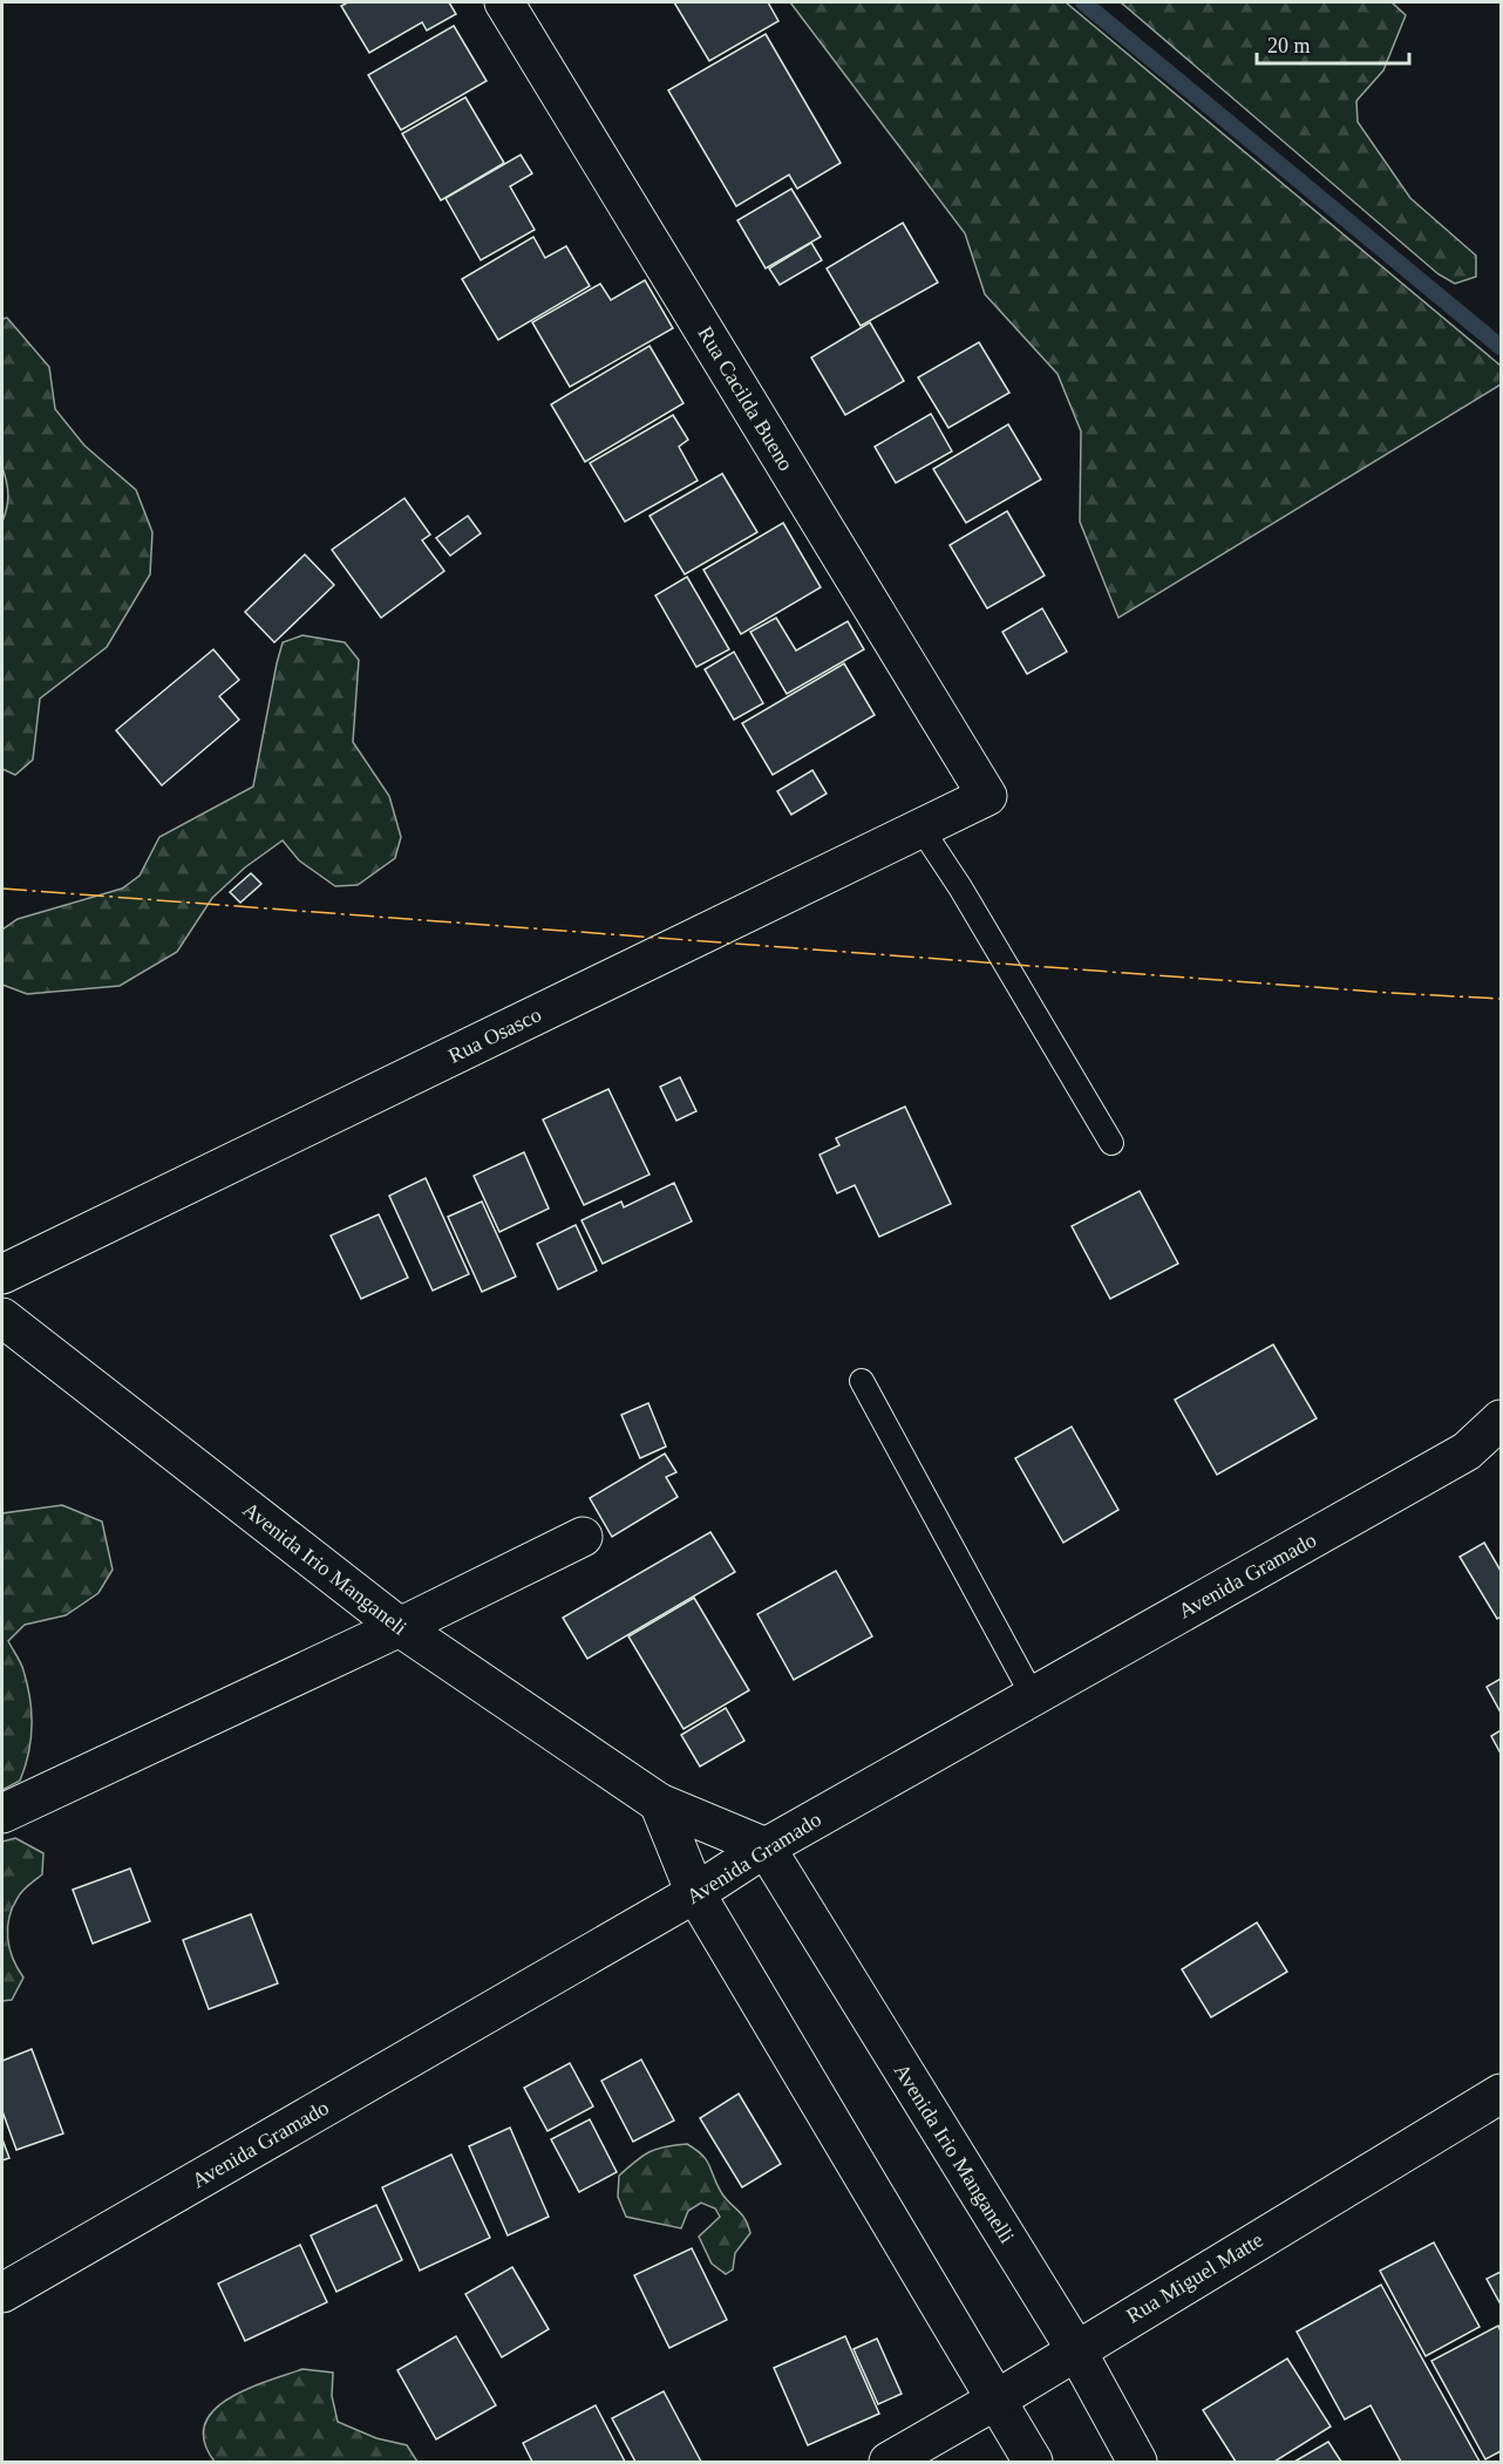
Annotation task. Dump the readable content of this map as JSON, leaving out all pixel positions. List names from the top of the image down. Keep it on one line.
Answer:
{"streets":{"street":["Rua Cacilda Bueno","Rua Osasco","Avenida Irio Manganeli","Avenida Gramado","Avenida Irio Manganelli","Rua Miguel Matte"]},"crossings":[["Rua Cacilda Bueno","Rua Osasco"],["Avenida Irio Manganeli","Avenida Gramado"],["Avenida Irio Manganeli","Avenida Irio Manganelli"],["Avenida Gramado","Avenida Irio Manganelli"],["Avenida Irio Manganelli","Rua Miguel Matte"]],"scale_bar":"20 m"}
